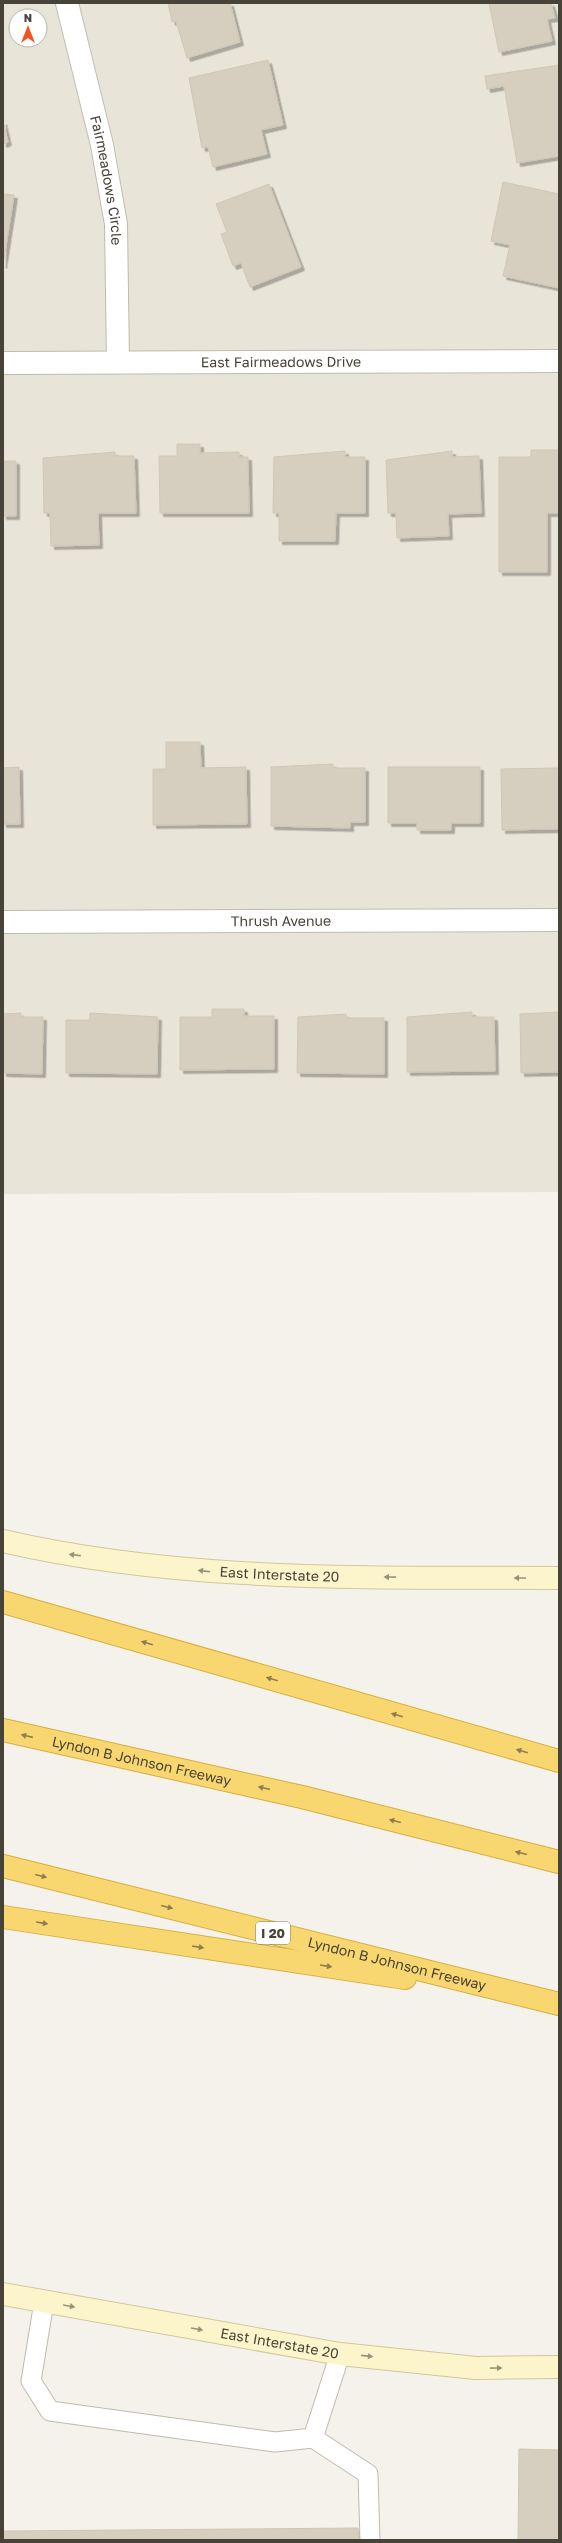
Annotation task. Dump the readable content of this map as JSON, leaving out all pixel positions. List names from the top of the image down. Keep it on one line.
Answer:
{"streets":{"highway":["Lyndon B Johnson Freeway","I 20"],"main road":["East Interstate 20"],"street":["Fairmeadows Circle","East Fairmeadows Drive","Thrush Avenue"]},"crossings":[["Fairmeadows Circle","East Fairmeadows Drive"]],"north":"top"}
